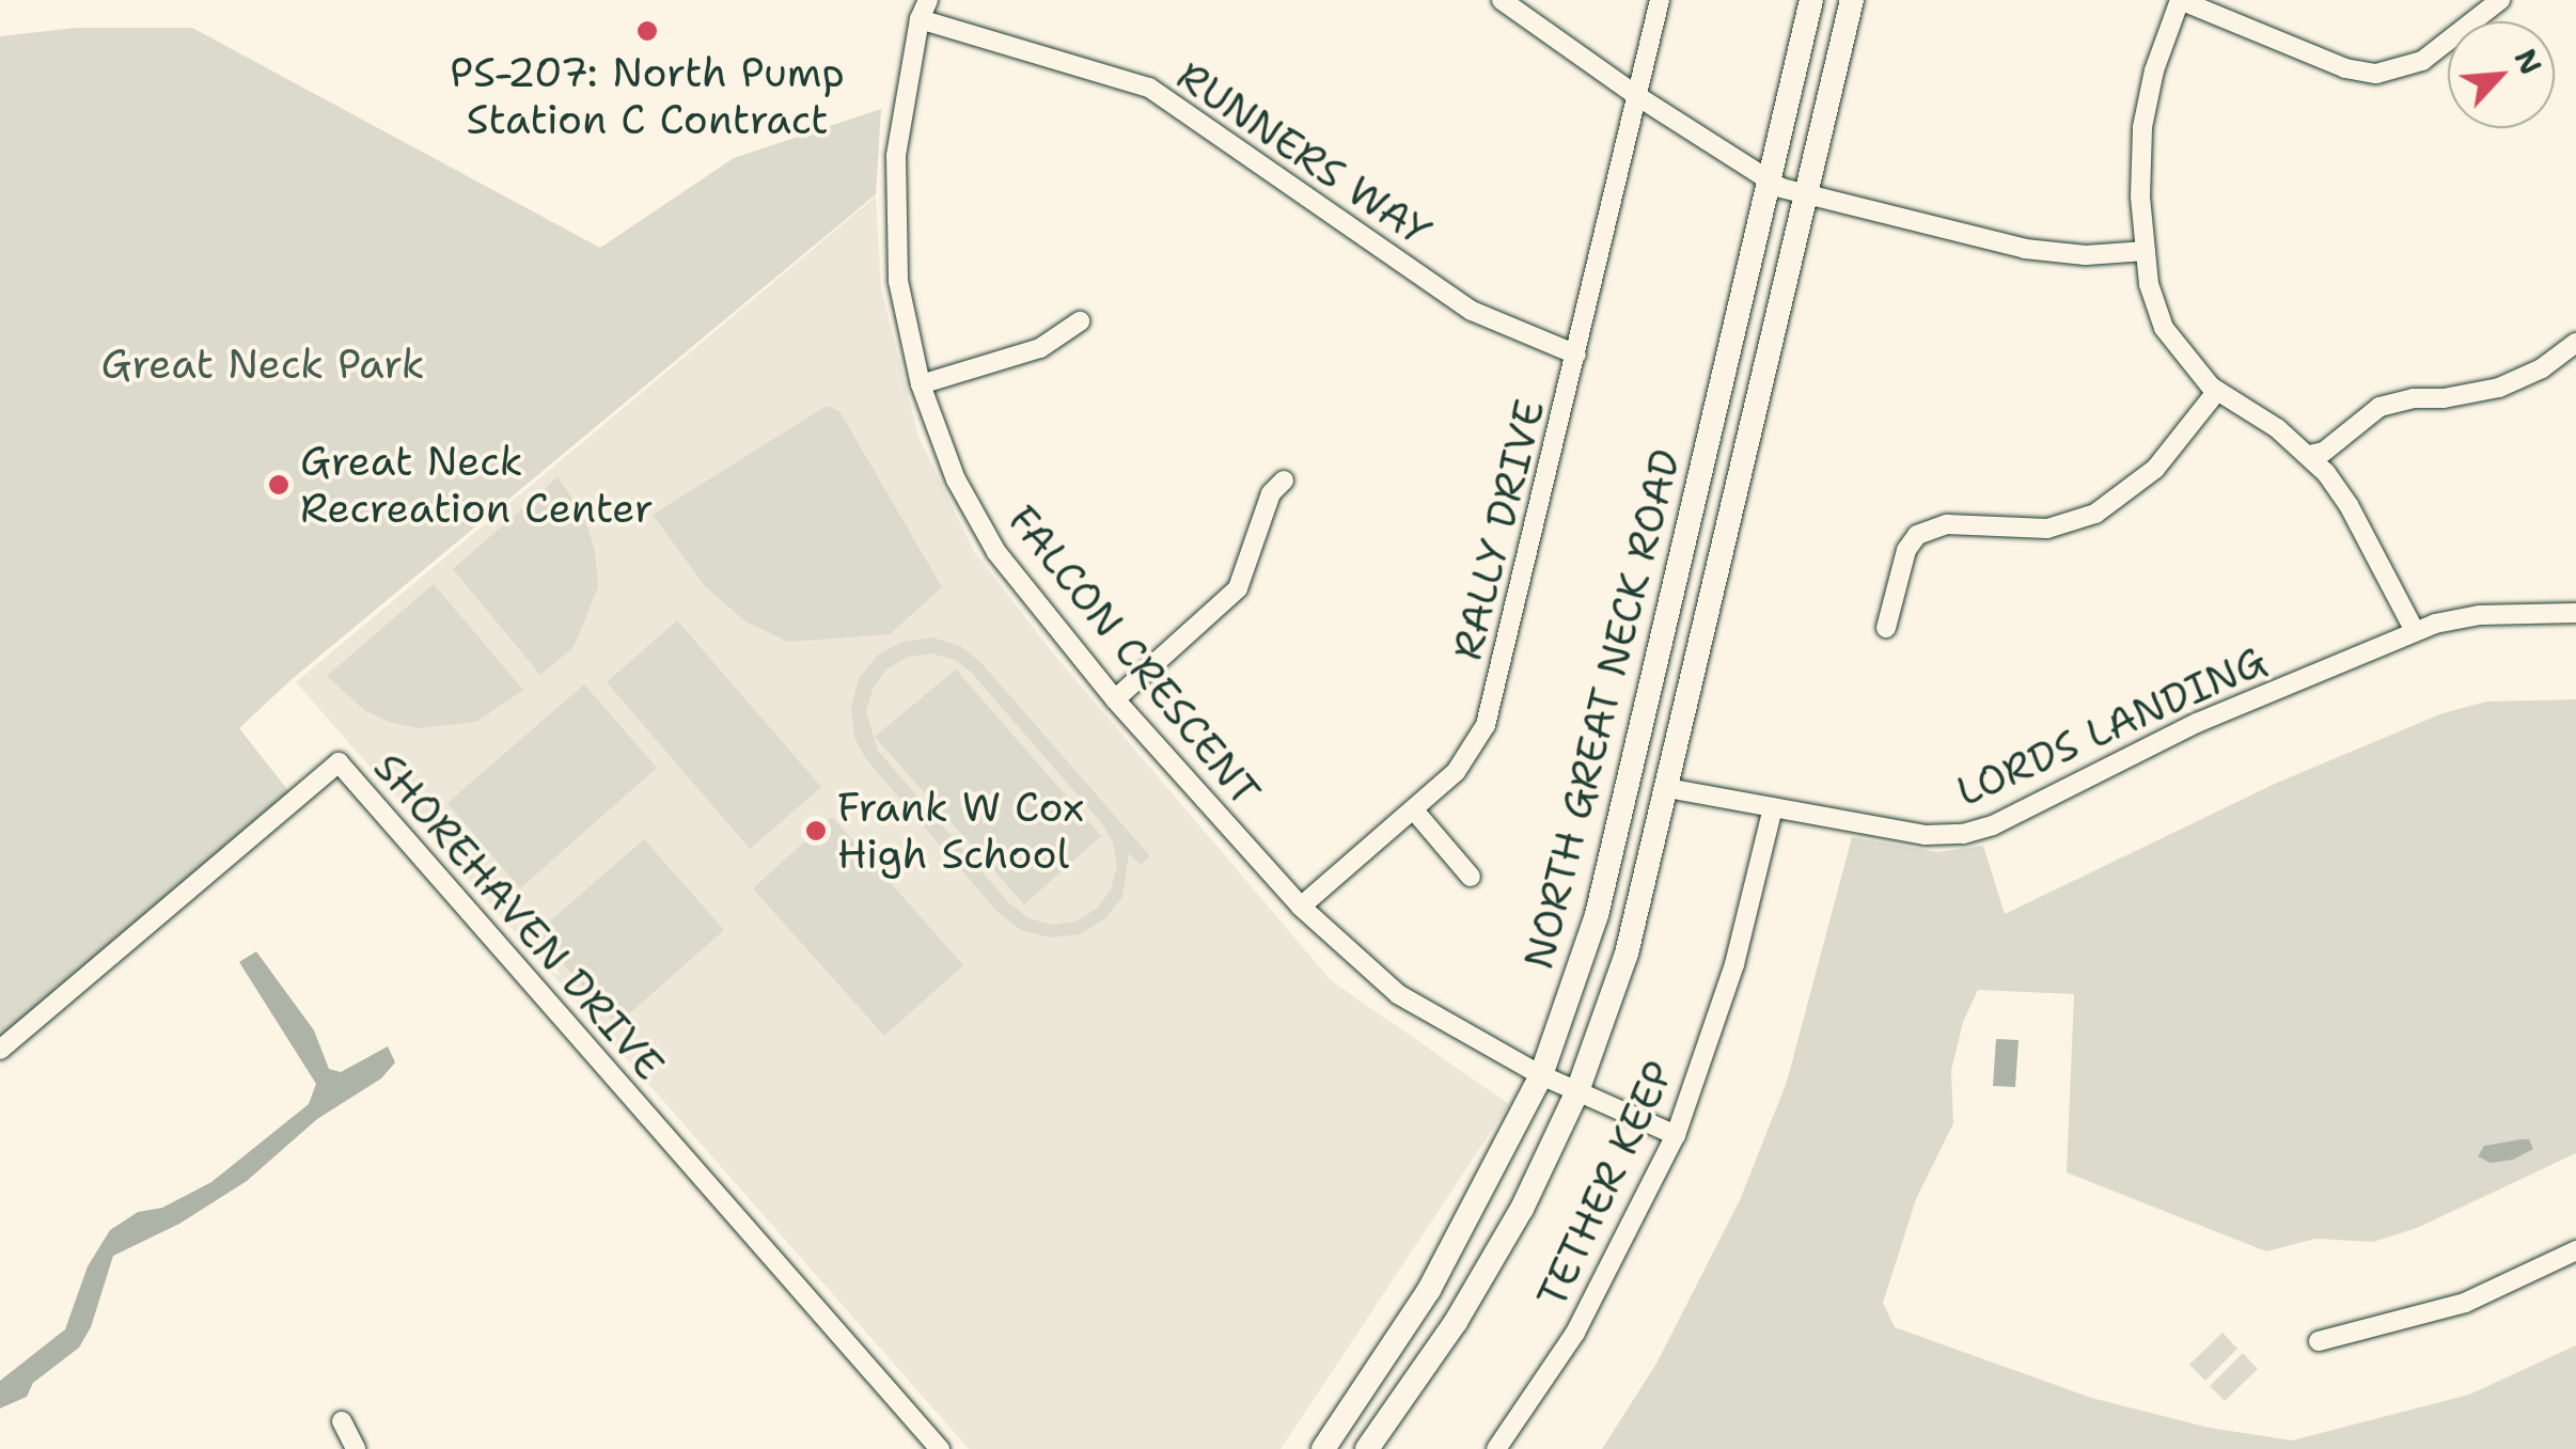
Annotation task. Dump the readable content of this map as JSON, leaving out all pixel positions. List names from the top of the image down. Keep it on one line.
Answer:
{"streets":{"main road":["NORTH GREAT NECK ROAD"],"street":["RUNNERS WAY","RALLY DRIVE","FALCON CRESCENT","LORDS LANDING","SHOREHAVEN DRIVE","TETHER KEEP"]},"crossings":[["RUNNERS WAY","RALLY DRIVE"],["RUNNERS WAY","FALCON CRESCENT"],["RALLY DRIVE","FALCON CRESCENT"],["FALCON CRESCENT","NORTH GREAT NECK ROAD"],["FALCON CRESCENT","TETHER KEEP"],["NORTH GREAT NECK ROAD","LORDS LANDING"],["LORDS LANDING","TETHER KEEP"]],"parks":["Great Neck Park"],"places":["PS-207: North Pump Station C Contract","Great Neck Recreation Center","Frank W Cox High School"],"north":"top right"}
